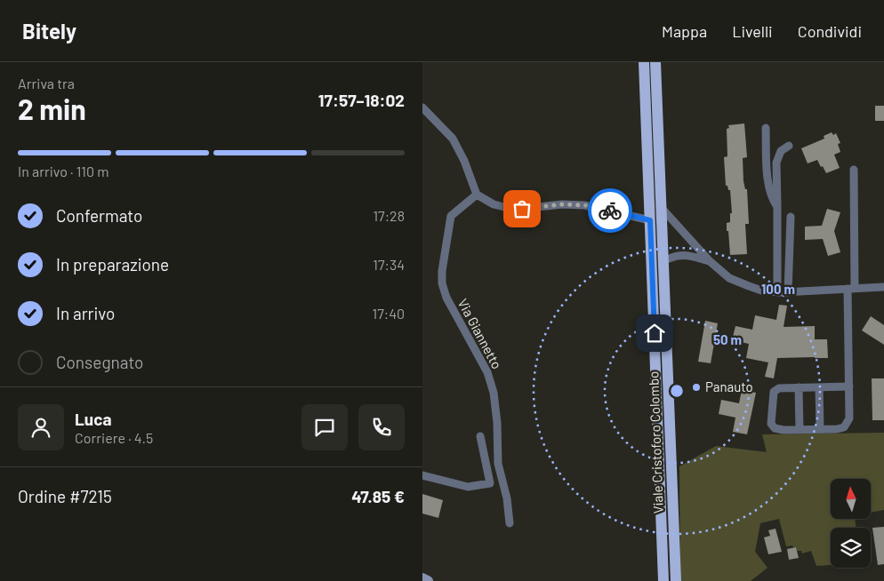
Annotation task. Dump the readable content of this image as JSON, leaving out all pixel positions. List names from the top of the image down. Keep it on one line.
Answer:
{"streets":{"main road":["Viale Cristoforo Colombo"],"street":["Via Giannetto"]},"places":["Panauto"],"north":"top","page":{"header":"Bitely","nav":["Mappa","Livelli","Condividi"],"heading":["2 min","Arriva tra","17:57–18:02"],"panel":["Luca","Corriere · 4.5","Ordine #7215","47.85 €"],"bar":"In arrivo · 110 m","list":[["Confermato","17:28"],["In preparazione","17:34"],["In arrivo","17:40"],"Consegnato"]},"rings":["100 m","50 m"]}
